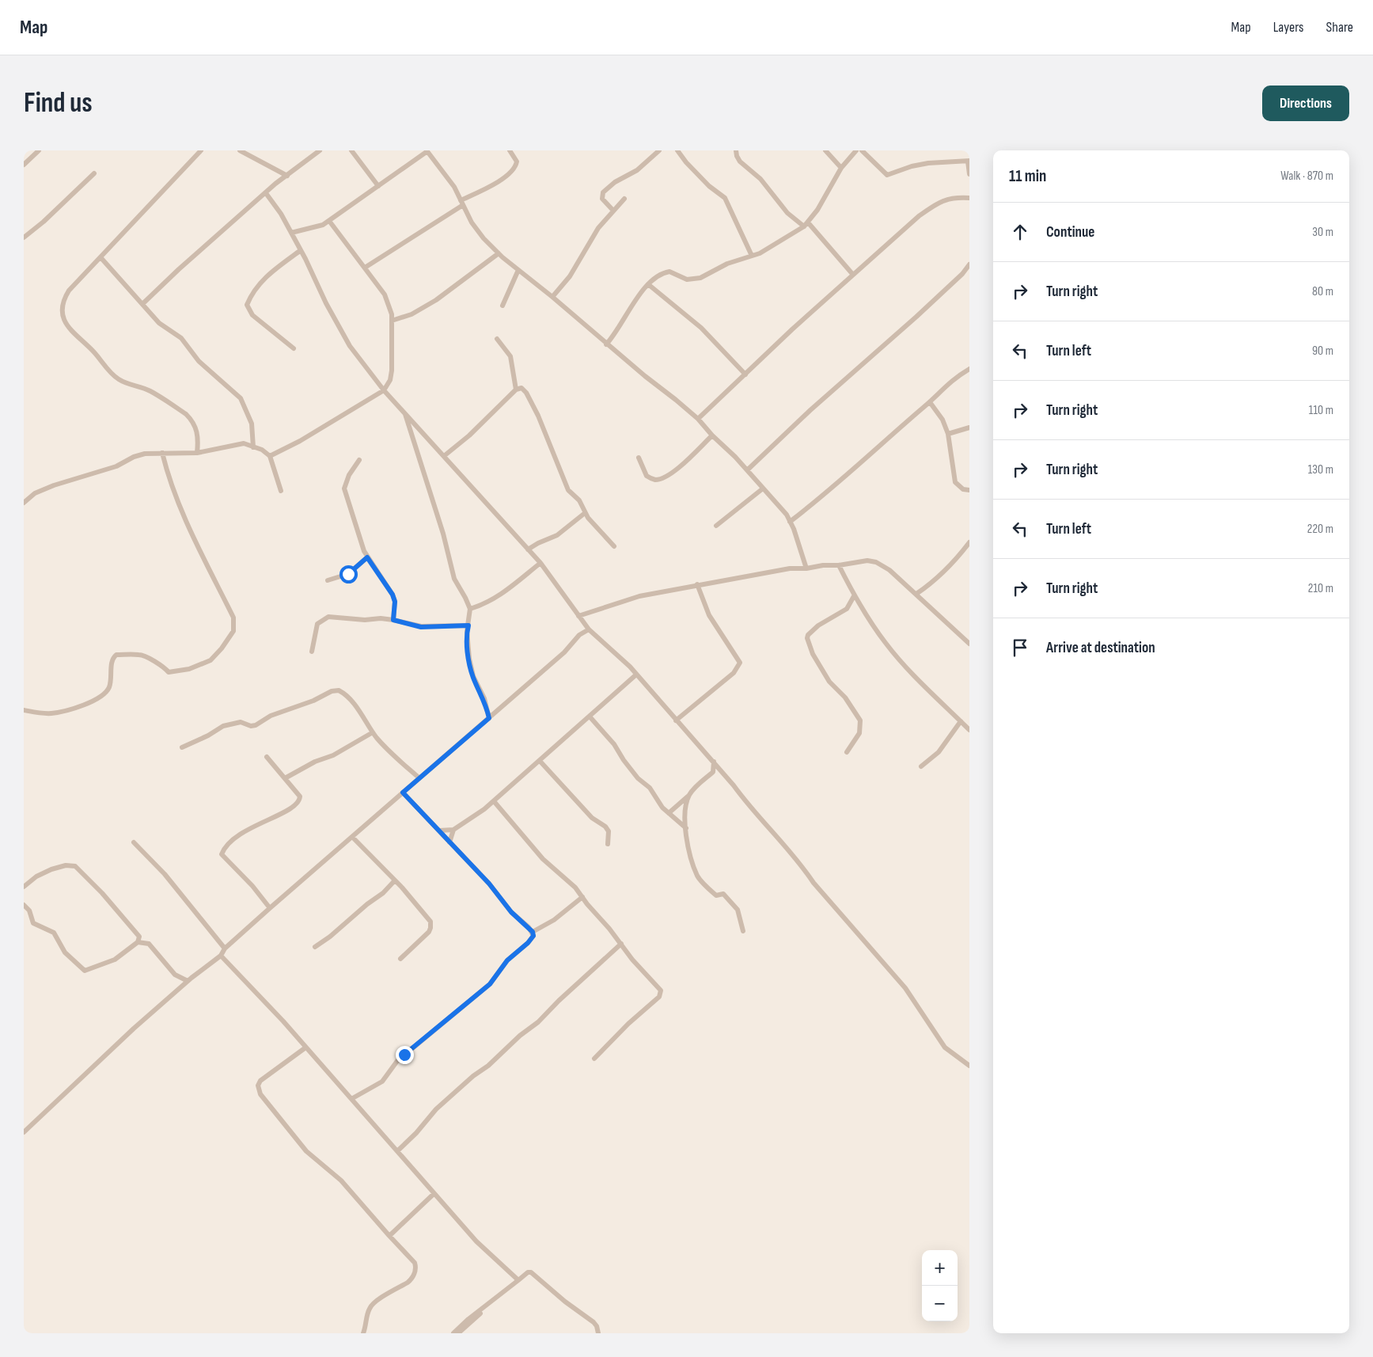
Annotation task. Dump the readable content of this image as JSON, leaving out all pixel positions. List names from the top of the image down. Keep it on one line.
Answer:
{"page":{"header":"Map","nav":["Map","Layers","Share"],"buttons":"Directions","title":"Find us","heading":["11 min","Walk · 870 m"],"list":[["Continue","30 m"],["Turn right","80 m"],["Turn left","90 m"],["Turn right","110 m"],["Turn right","130 m"],["Turn left","220 m"],["Turn right","210 m"],"Arrive at destination"],"map_buttons":["+","−"]}}
